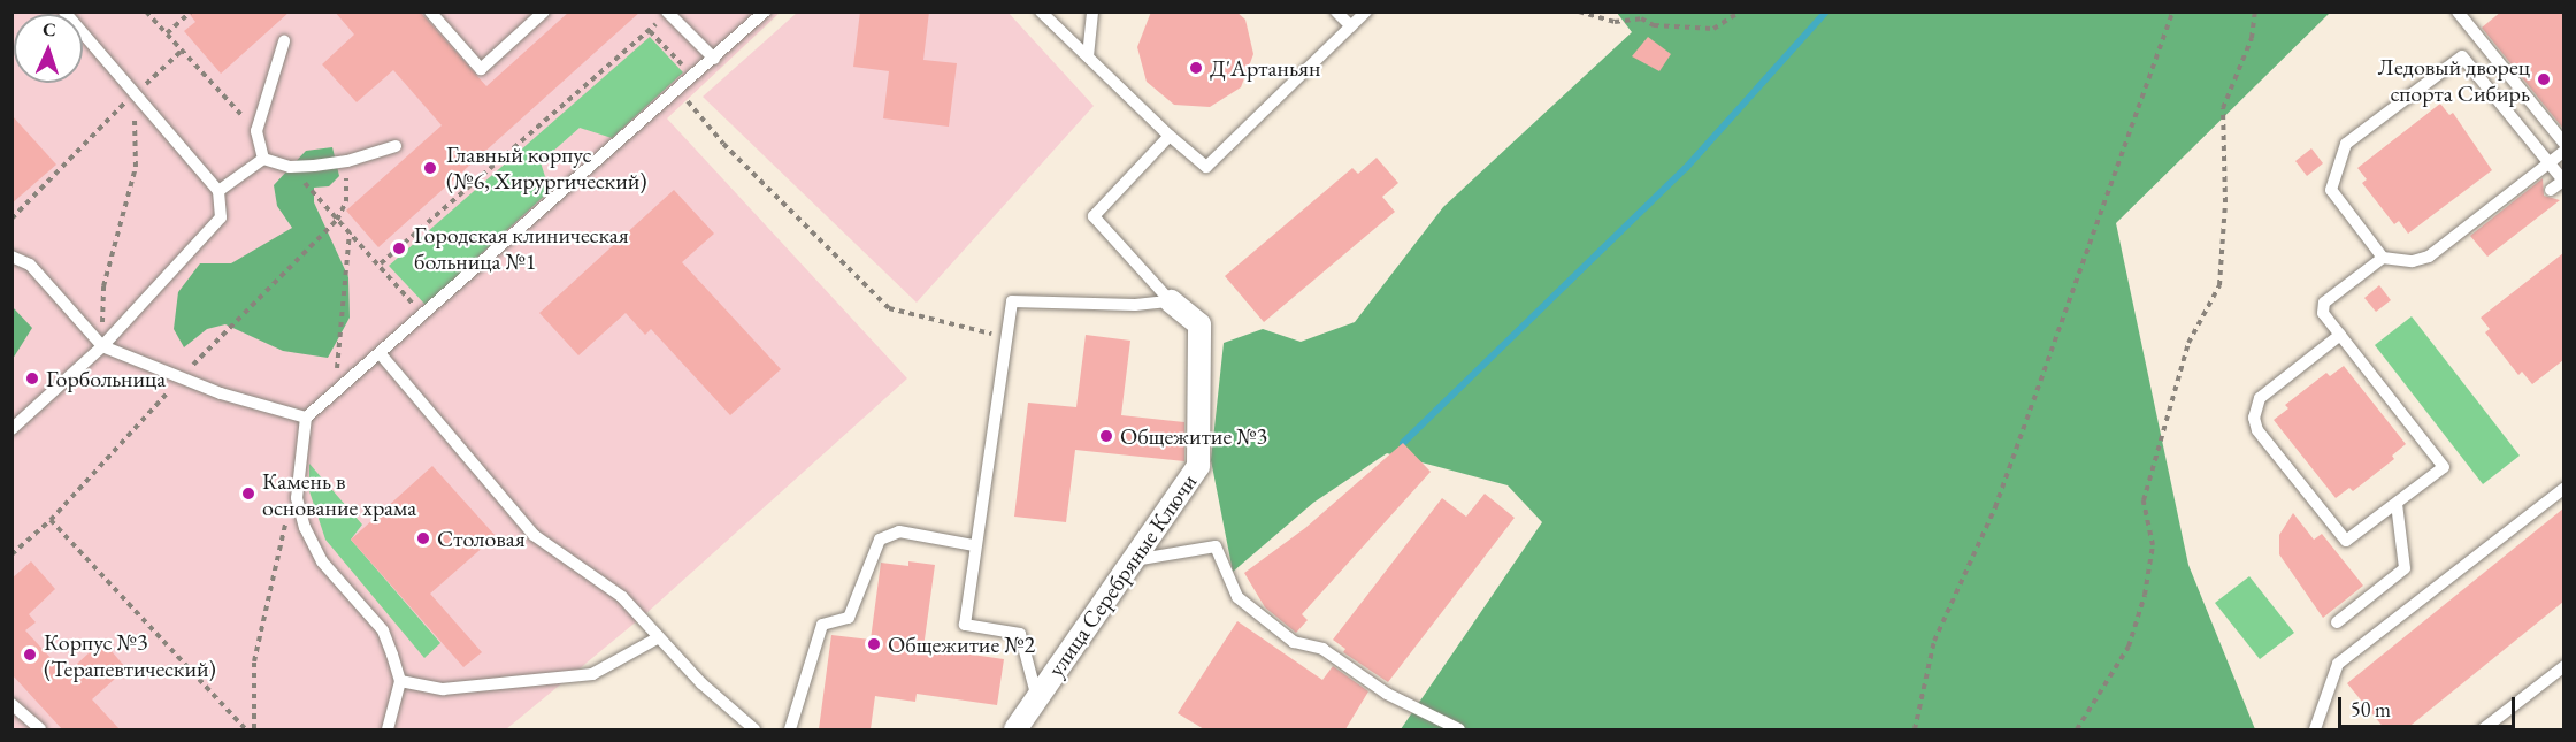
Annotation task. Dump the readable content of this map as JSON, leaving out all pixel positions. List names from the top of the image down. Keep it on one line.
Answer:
{"streets":{"street":["улица Серебряные Ключи"]},"places":["Д'Артаньян","Ледовый дворец спорта Сибирь","Главный корпус (№6, Хирургический)","Городская клиническая больница №1","Горбольница","Общежитие №3","Камень в основание храма","Столовая","Общежитие №2","Корпус №3 (Терапевтический)"],"scale_bar":"50 m","north":"top"}
